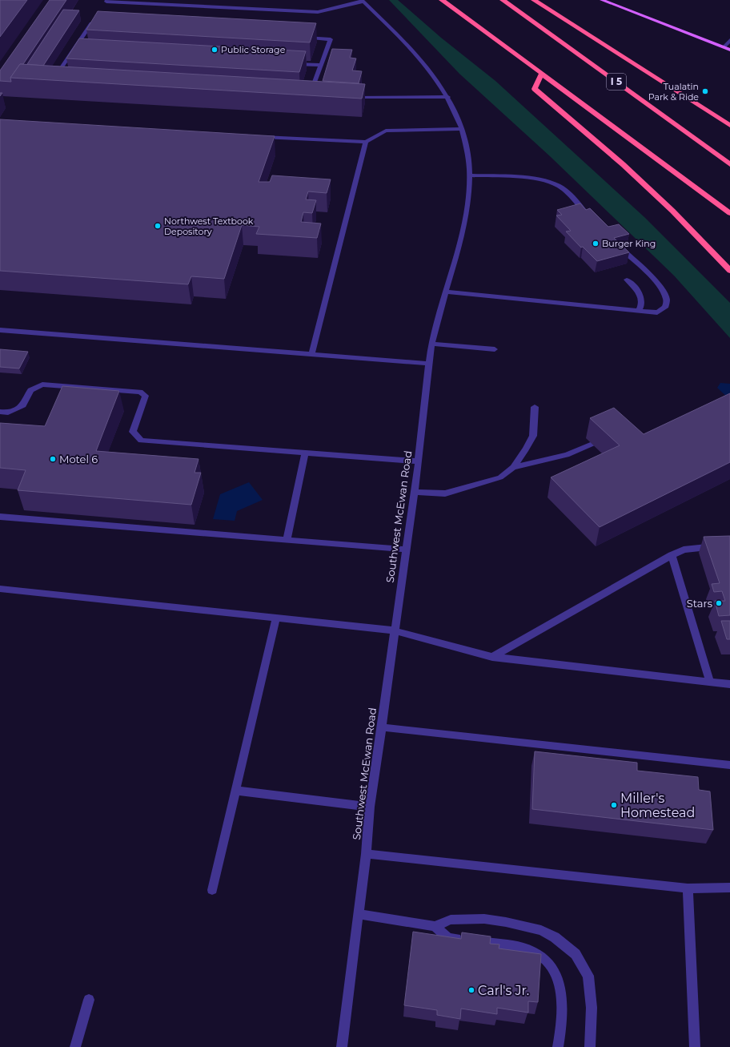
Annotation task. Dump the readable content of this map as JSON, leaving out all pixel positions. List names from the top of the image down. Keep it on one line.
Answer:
{"streets":{"highway":["I 5"],"street":["Southwest McEwan Road"]},"places":["Public Storage","Tualatin Park & Ride","Northwest Textbook Depository","Burger King","Motel 6","Stars","Miller's Homestead","Carl's Jr."]}
